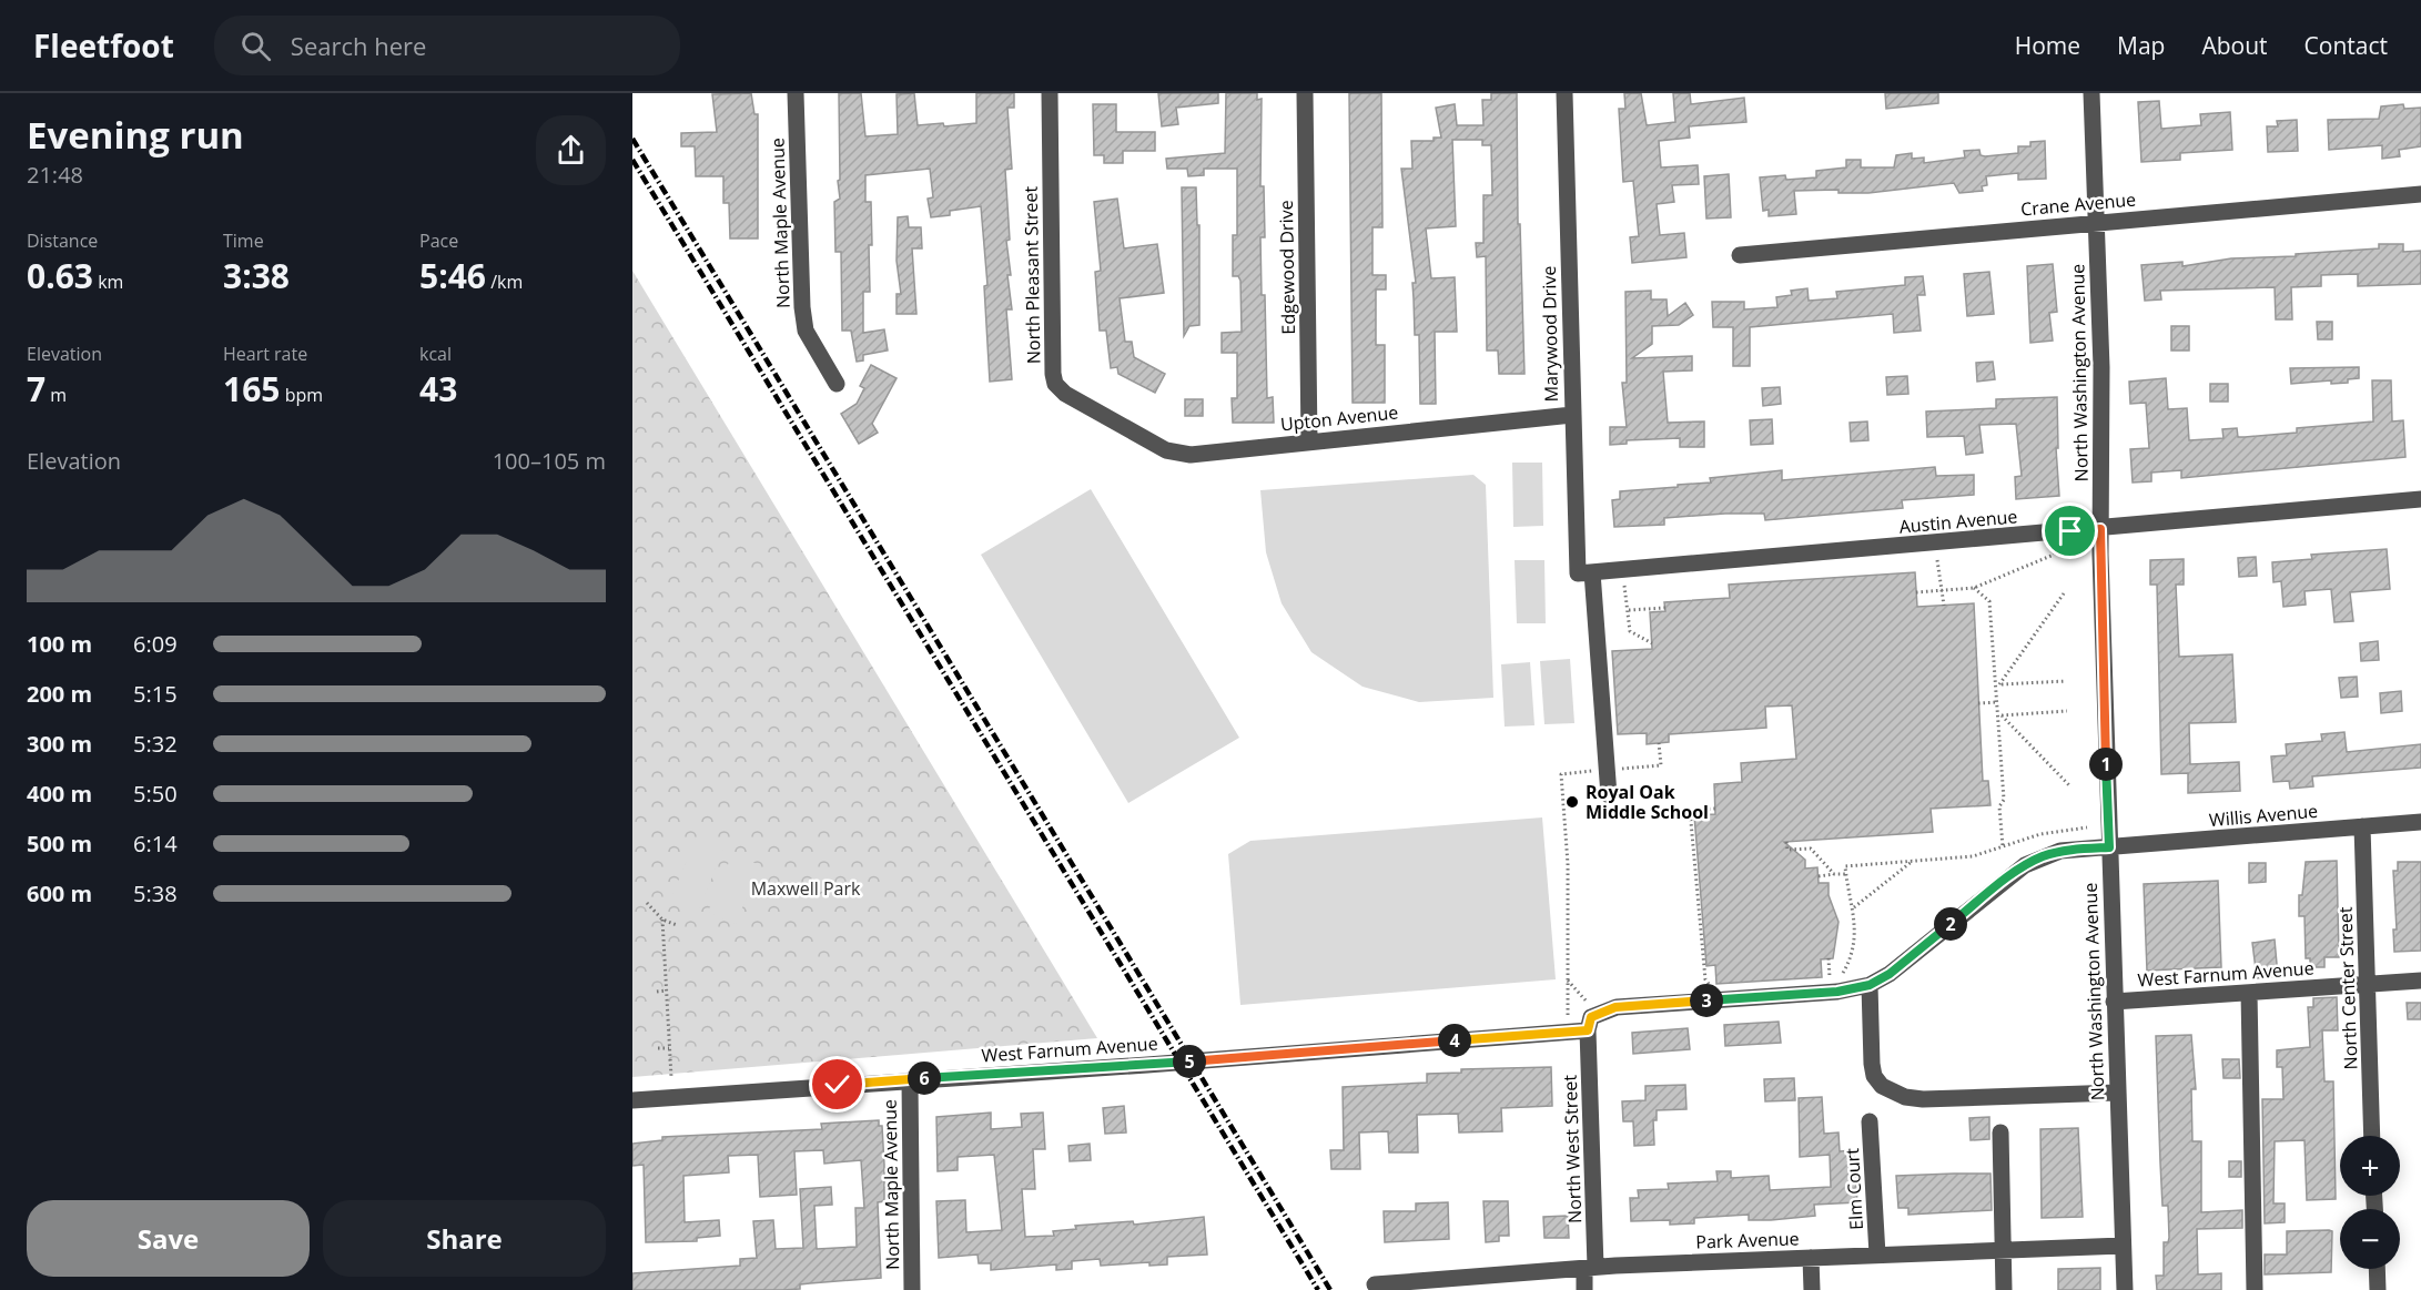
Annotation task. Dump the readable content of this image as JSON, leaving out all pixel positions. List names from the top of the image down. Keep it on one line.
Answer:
{"streets":{"street":["Crane Avenue","North Maple Avenue","Edgewood Drive","North Pleasant Street","Marywood Drive","North Washington Avenue","Upton Avenue","Austin Avenue","Willis Avenue","West Farnum Avenue","North Center Street","North West Street","Elm Court","Park Avenue"]},"crossings":[["Crane Avenue","North Washington Avenue"],["North Maple Avenue","West Farnum Avenue"],["Edgewood Drive","Upton Avenue"],["North Pleasant Street","Upton Avenue"],["Marywood Drive","Upton Avenue"],["Marywood Drive","Austin Avenue"],["North Washington Avenue","Austin Avenue"],["North Washington Avenue","Willis Avenue"],["North Washington Avenue","West Farnum Avenue"],["North Washington Avenue","Park Avenue"],["Willis Avenue","North Center Street"],["West Farnum Avenue","North Center Street"],["West Farnum Avenue","North West Street"],["North West Street","Park Avenue"],["Elm Court","Park Avenue"]],"parks":["Maxwell Park"],"places":["Royal Oak Middle School"],"page":{"header":"Fleetfoot","search":"Search here","nav":["Home","Map","About","Contact"],"heading":["Evening run","21:48"],"stats":[["Distance","0.63 km"],["Time","3:38"],["Pace","5:46 /km"],["Elevation","7 m"],["Heart rate","165 bpm"],["kcal","43"]],"chart":["Elevation","100–105 m"],"list":[{"name":"100 m","note":"6:09"},{"name":"200 m","note":"5:15"},{"name":"300 m","note":"5:32"},{"name":"400 m","note":"5:50"},{"name":"500 m","note":"6:14"},{"name":"600 m","note":"5:38"}],"pins":["1","2","3","4","5","6"],"map_buttons":["+","−"],"buttons":["Save","Share"]}}
